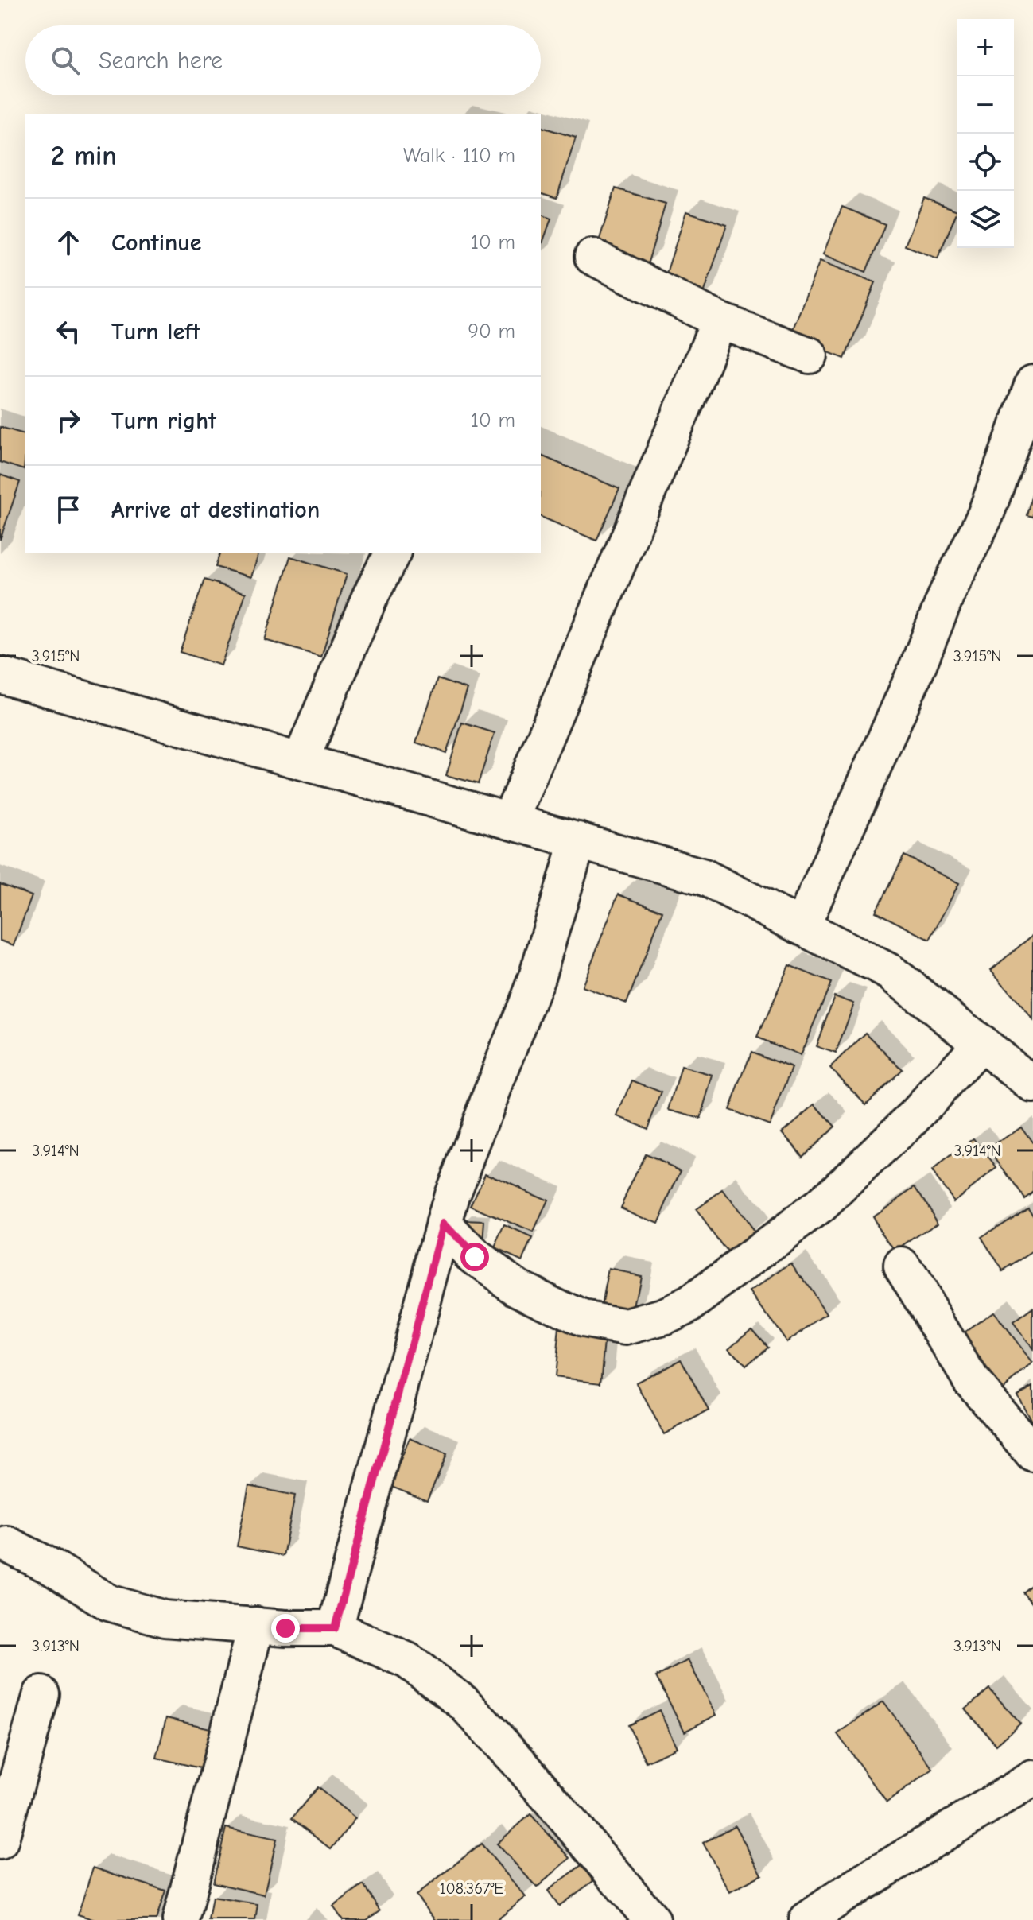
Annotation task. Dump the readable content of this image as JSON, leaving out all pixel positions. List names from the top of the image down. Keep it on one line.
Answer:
{"page":{"map_buttons":["+","−"],"search":"Search here","heading":["2 min","Walk · 110 m"],"list":[["Continue","10 m"],["Turn left","90 m"],["Turn right","10 m"],"Arrive at destination"]},"coordinates":["3.915°N","3.914°N","3.913°N","108.367°E"]}
